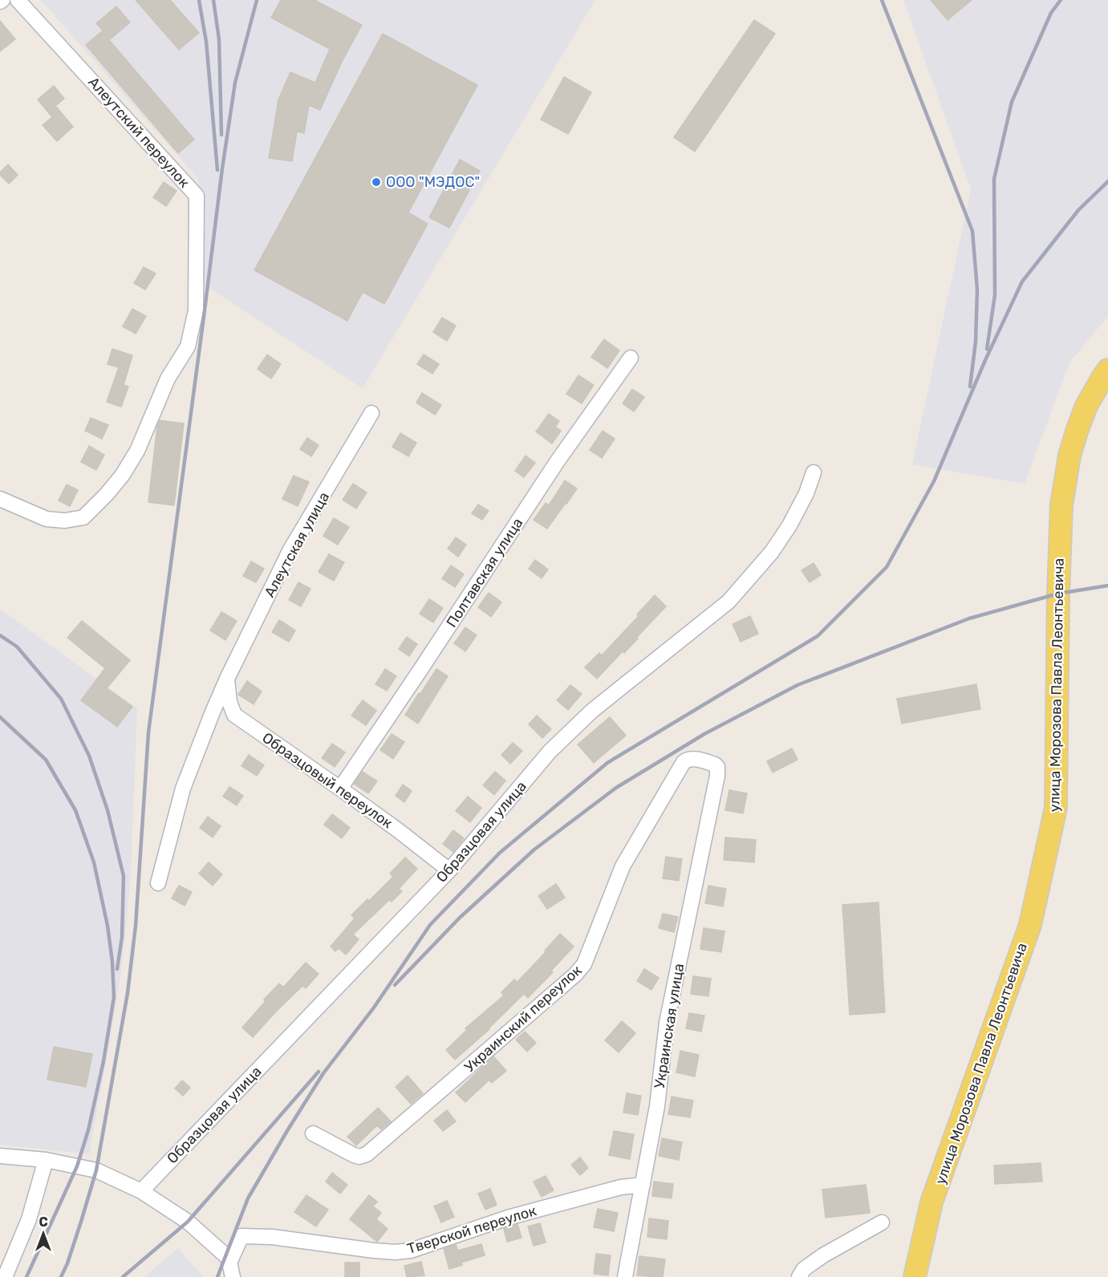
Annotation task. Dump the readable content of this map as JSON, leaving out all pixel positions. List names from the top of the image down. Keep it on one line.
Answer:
{"streets":{"main road":["улица Морозова Павла Леонтьевича"],"street":["Алеутский переулок","Алеутская улица","Полтавская улица","Образцовый переулок","Образцовая улица","Украинский переулок","Украинская улица","Тверской переулок"]},"crossings":[["Алеутская улица","Образцовый переулок"],["Полтавская улица","Образцовый переулок"],["Образцовый переулок","Образцовая улица"],["Украинский переулок","Украинская улица"],["Украинская улица","Тверской переулок"]],"places":["ООО \"МЭДОС\""],"north":"top"}
